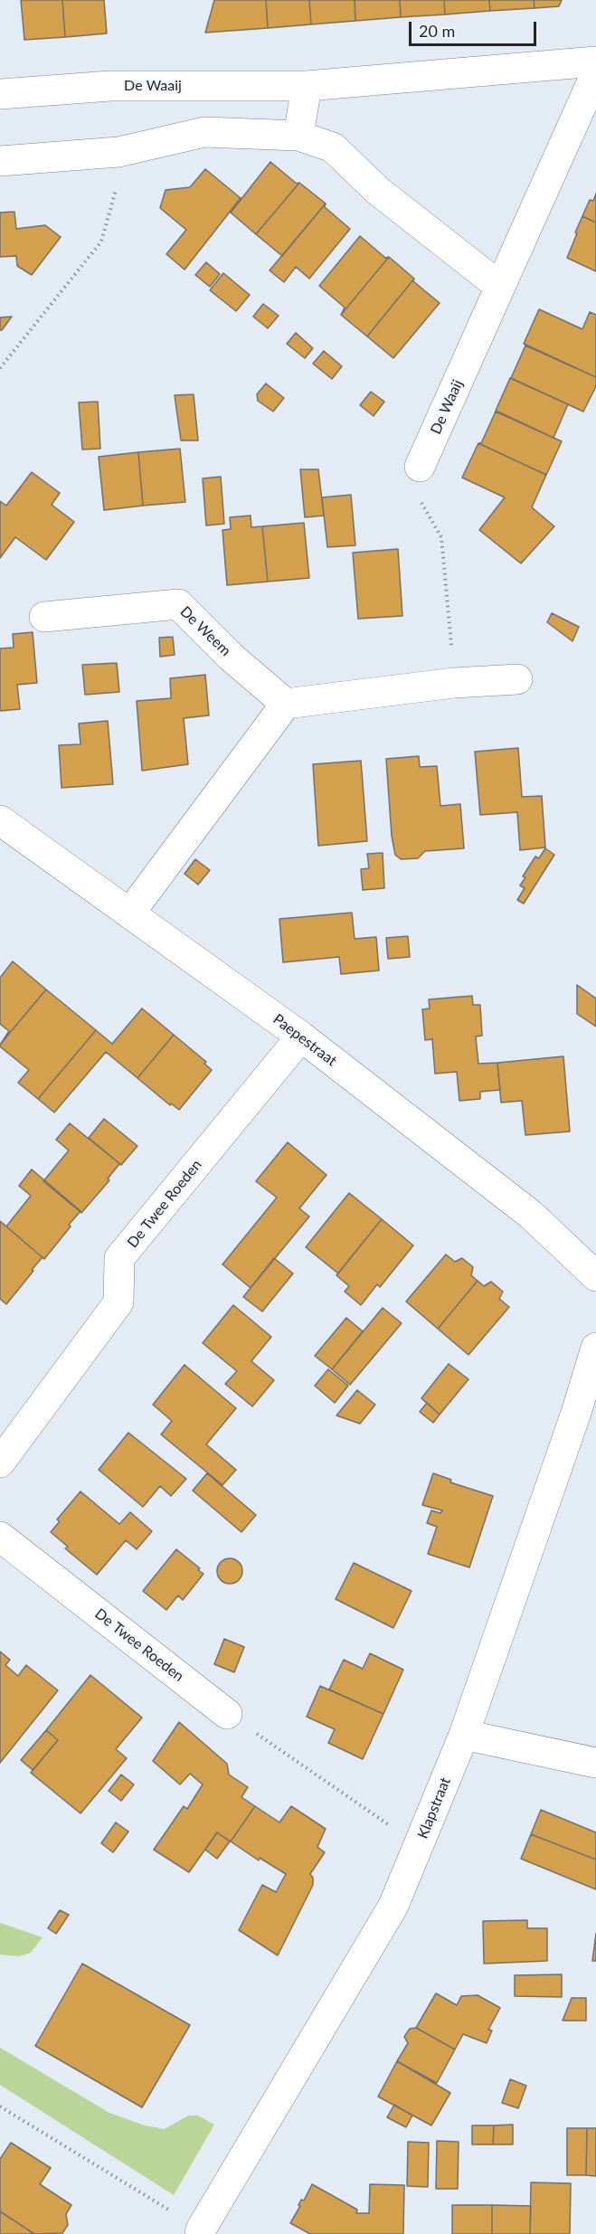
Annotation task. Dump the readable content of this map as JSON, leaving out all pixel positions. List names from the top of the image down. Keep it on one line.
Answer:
{"streets":{"street":["De Waaij","De Weem","Paepestraat","De Twee Roeden","Klapstraat"]},"crossings":[["Paepestraat","De Twee Roeden"]],"scale_bar":"20 m"}
